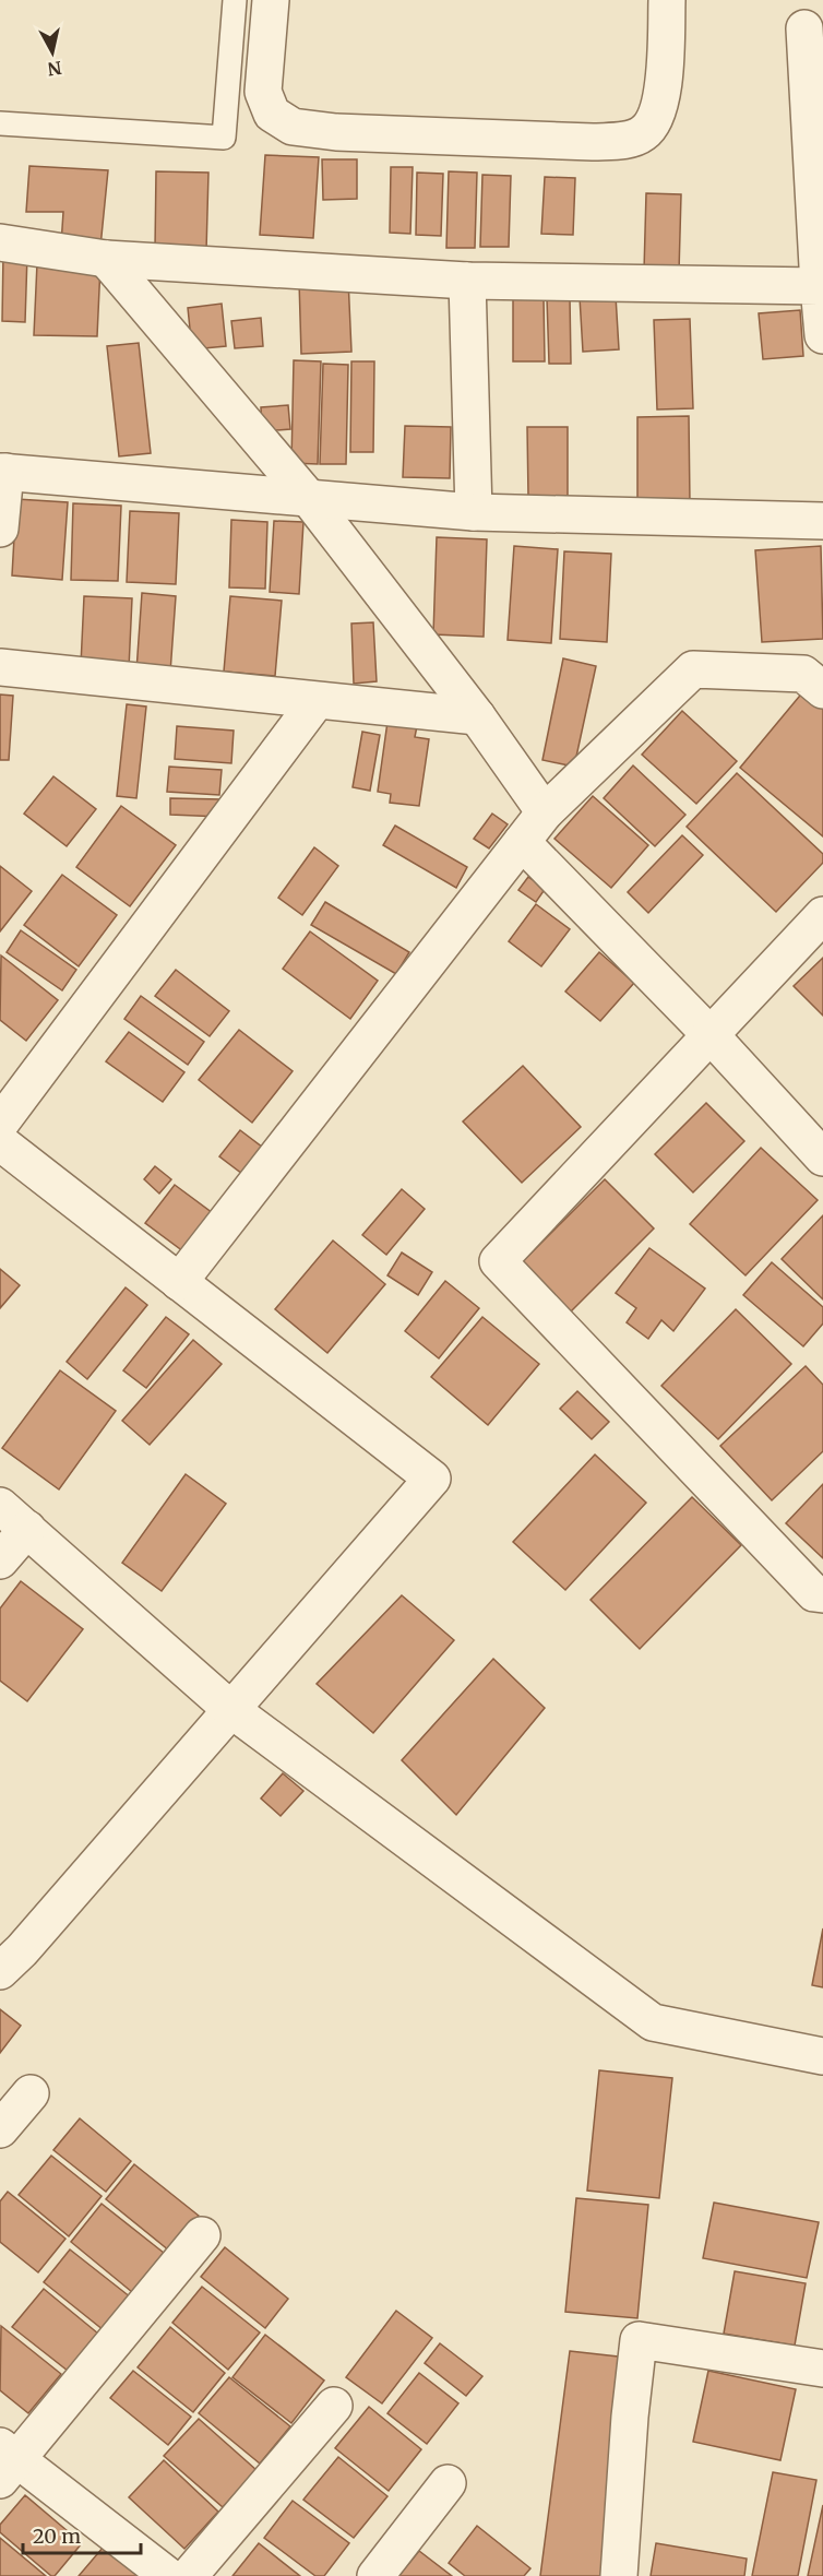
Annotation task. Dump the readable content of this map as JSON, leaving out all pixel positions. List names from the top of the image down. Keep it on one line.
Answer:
{"scale_bar":"20 m","north":"bottom"}
